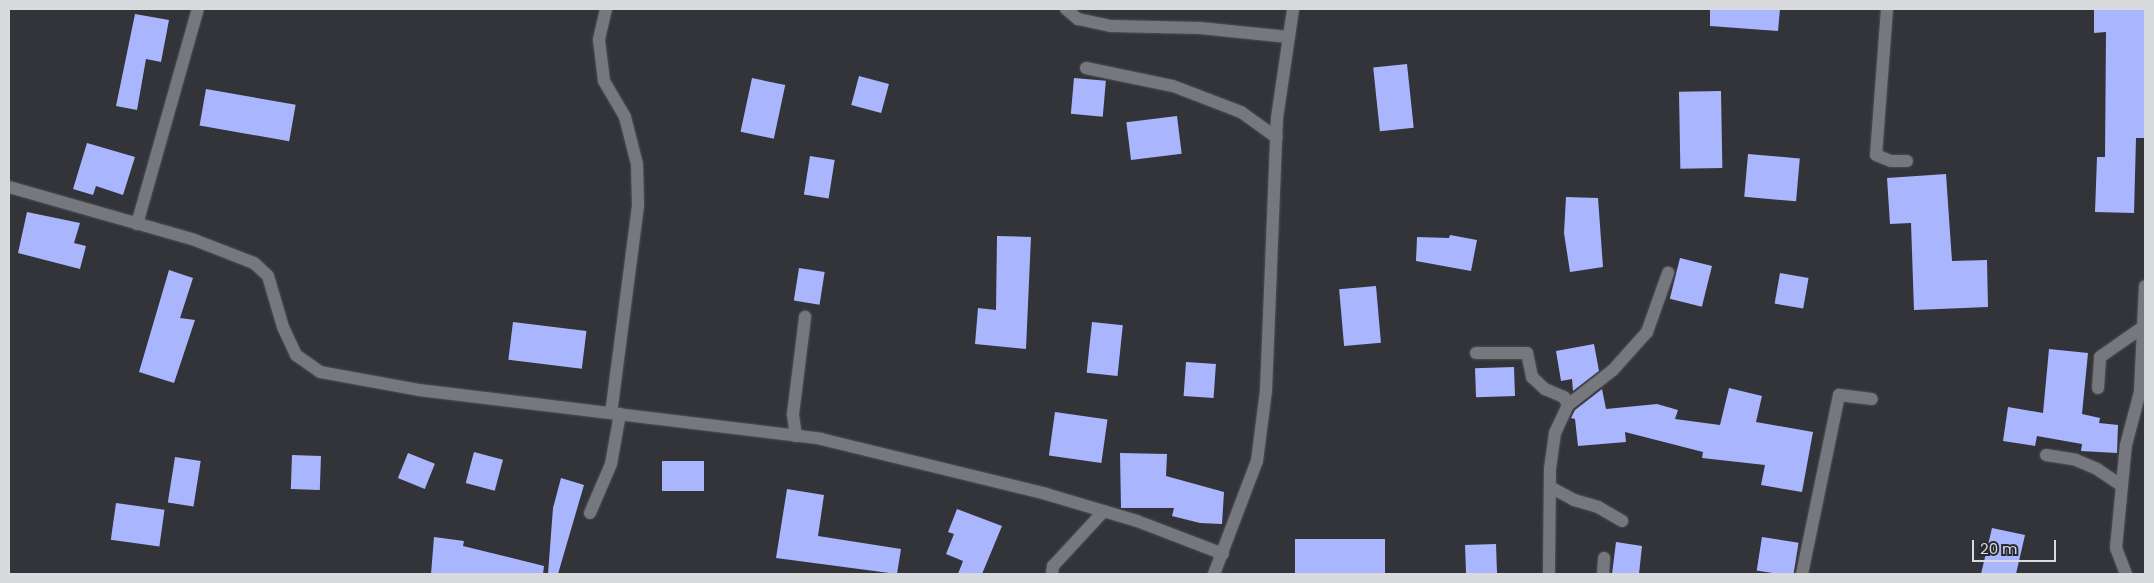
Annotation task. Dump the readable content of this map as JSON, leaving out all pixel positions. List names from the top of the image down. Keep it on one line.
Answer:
{"scale_bar":"20 m"}
